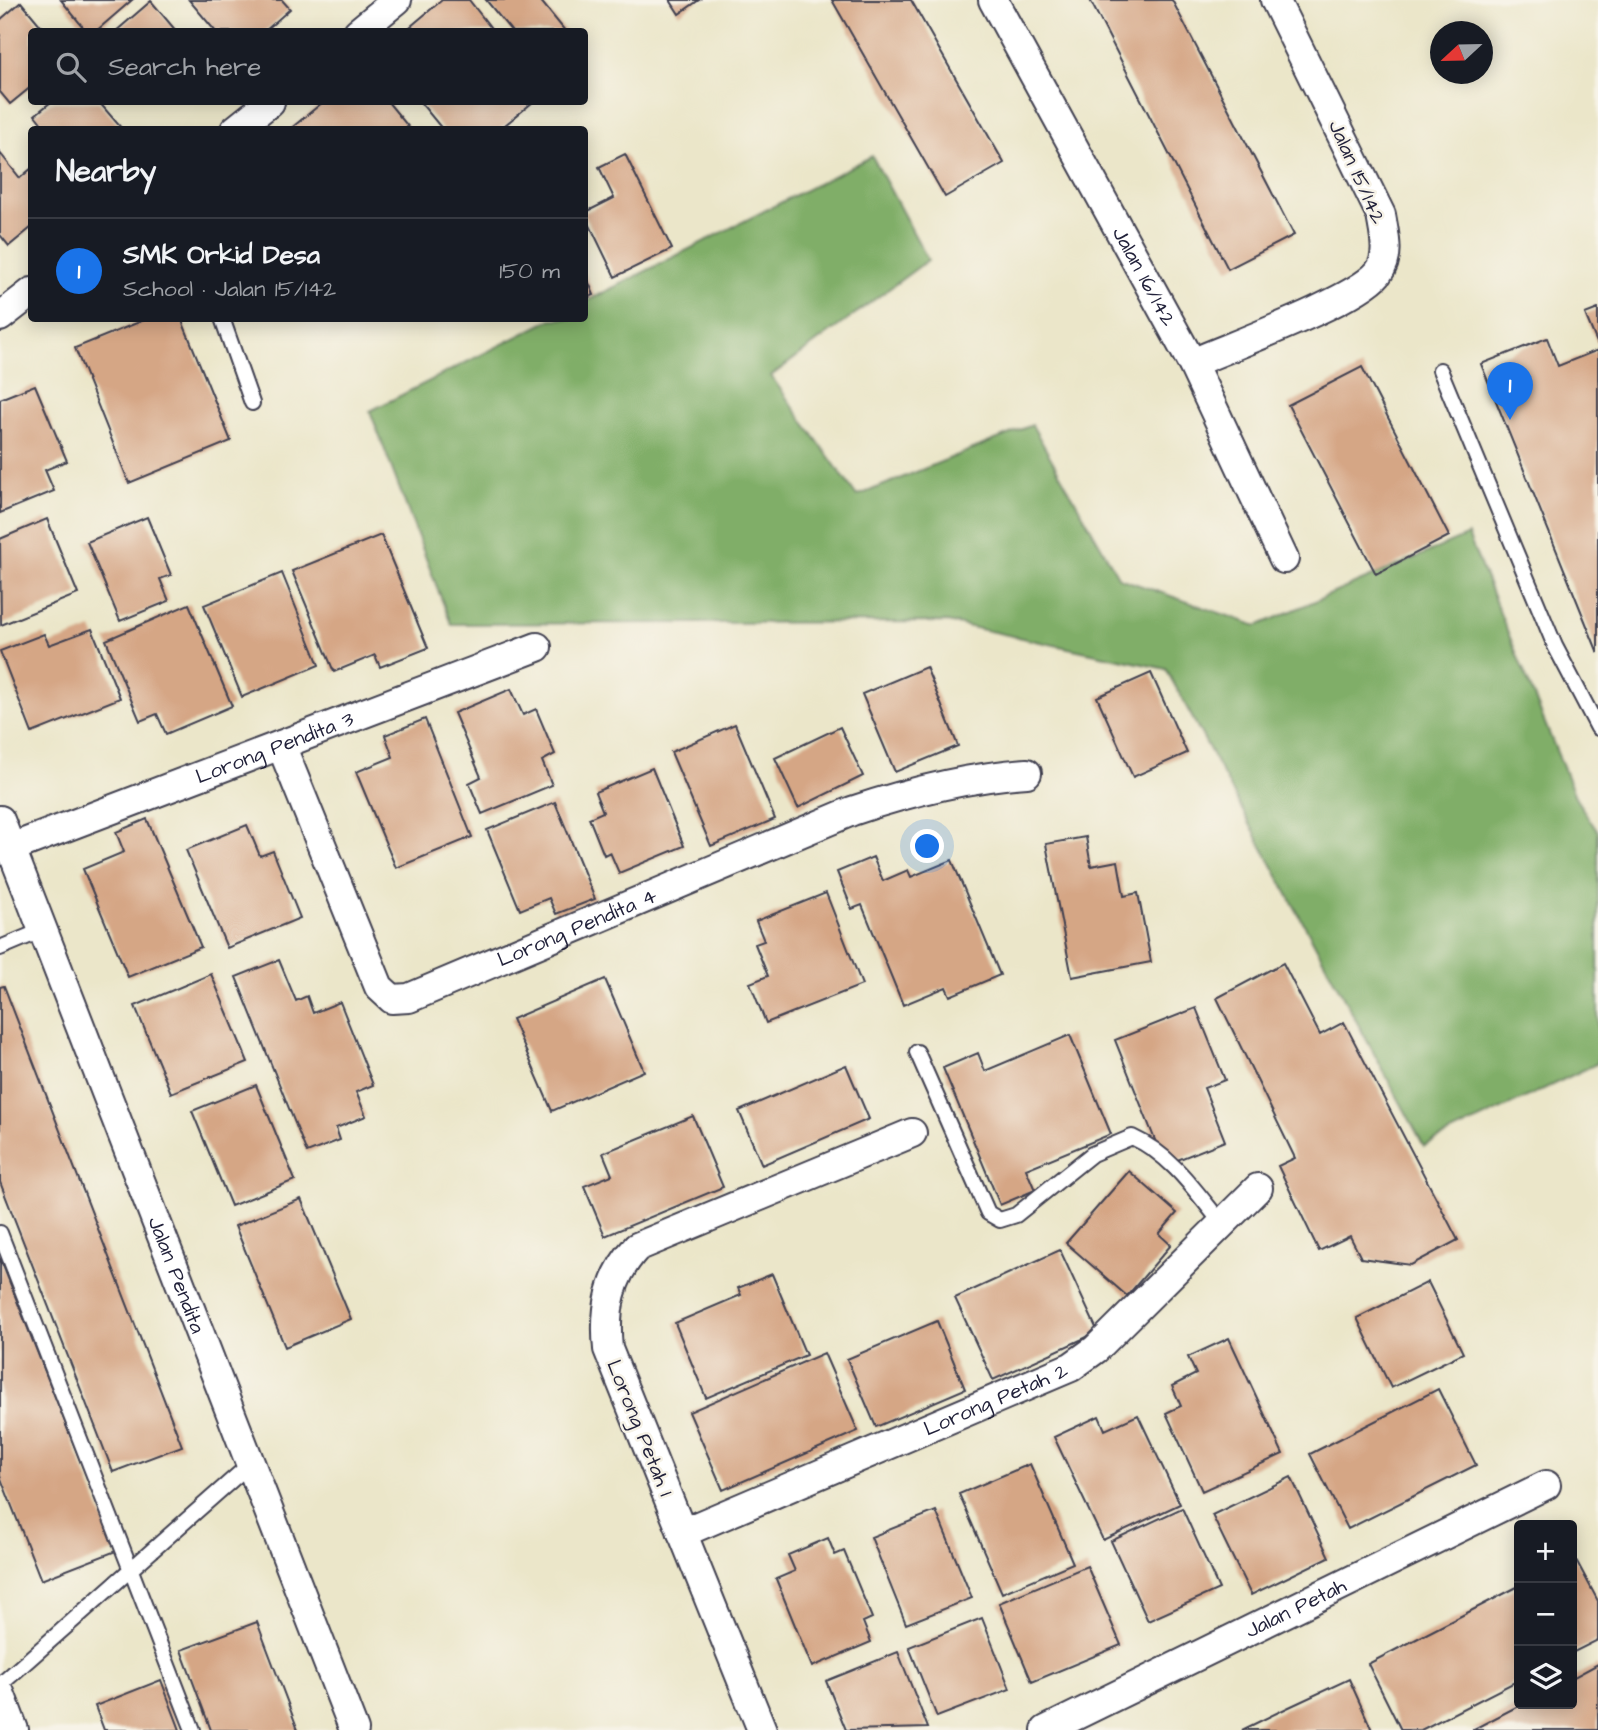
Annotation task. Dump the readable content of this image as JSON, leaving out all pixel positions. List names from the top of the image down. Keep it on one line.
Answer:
{"streets":{"street":["Jalan 15/142","Jalan 16/142","Lorong Pendita 3","Lorong Pendita 4","Jalan Pendita","Lorong Petah 2","Lorong Petah 1","Jalan Petah"]},"crossings":[["Jalan 15/142","Jalan 16/142"],["Lorong Pendita 3","Lorong Pendita 4"],["Lorong Pendita 3","Jalan Pendita"],["Lorong Petah 2","Lorong Petah 1"]],"north":"left","page":{"search":"Search here","heading":"Nearby","list":[{"mark":"1","name":"SMK Orkid Desa","note":"School · Jalan 15/142","value":"150 m"}],"pins":"1","map_buttons":["+","−"]}}
